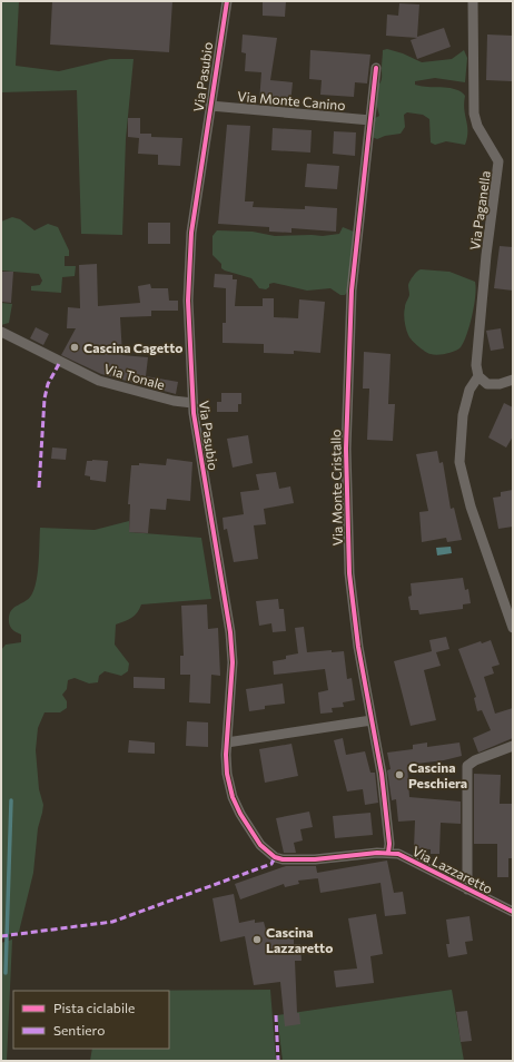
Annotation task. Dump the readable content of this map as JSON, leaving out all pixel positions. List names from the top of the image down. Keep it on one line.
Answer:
{"streets":{"street":["Via Pasubio","Via Monte Canino","Via Paganella","Via Tonale","Via Monte Cristallo","Via Lazzaretto"]},"crossings":[["Via Pasubio","Via Monte Canino"],["Via Pasubio","Via Tonale"],["Via Pasubio","Via Lazzaretto"],["Via Monte Canino","Via Monte Cristallo"],["Via Monte Cristallo","Via Lazzaretto"]],"places":["Cascina Cagetto","Cascina Peschiera","Cascina Lazzaretto"],"legend":["Pista ciclabile","Sentiero"]}
